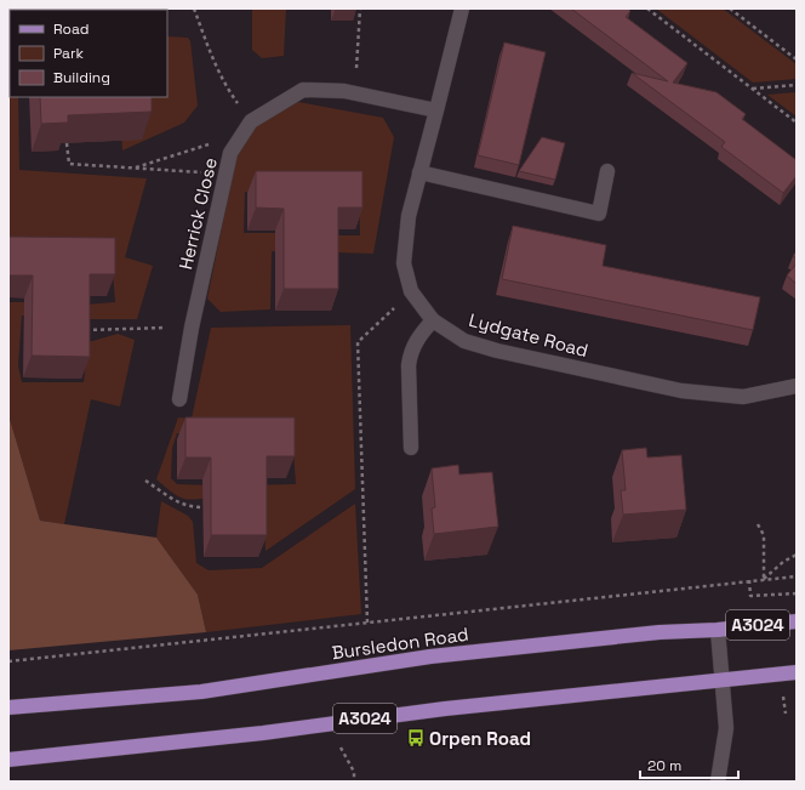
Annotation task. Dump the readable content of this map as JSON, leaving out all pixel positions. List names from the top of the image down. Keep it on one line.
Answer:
{"streets":{"main road":["A3024","Bursledon Road"],"street":["Herrick Close","Lydgate Road"]},"crossings":[["Herrick Close","Lydgate Road"]],"places":{"bus stop":["Orpen Road"]},"legend":["Road","Park","Building"],"scale_bar":"20 m"}
